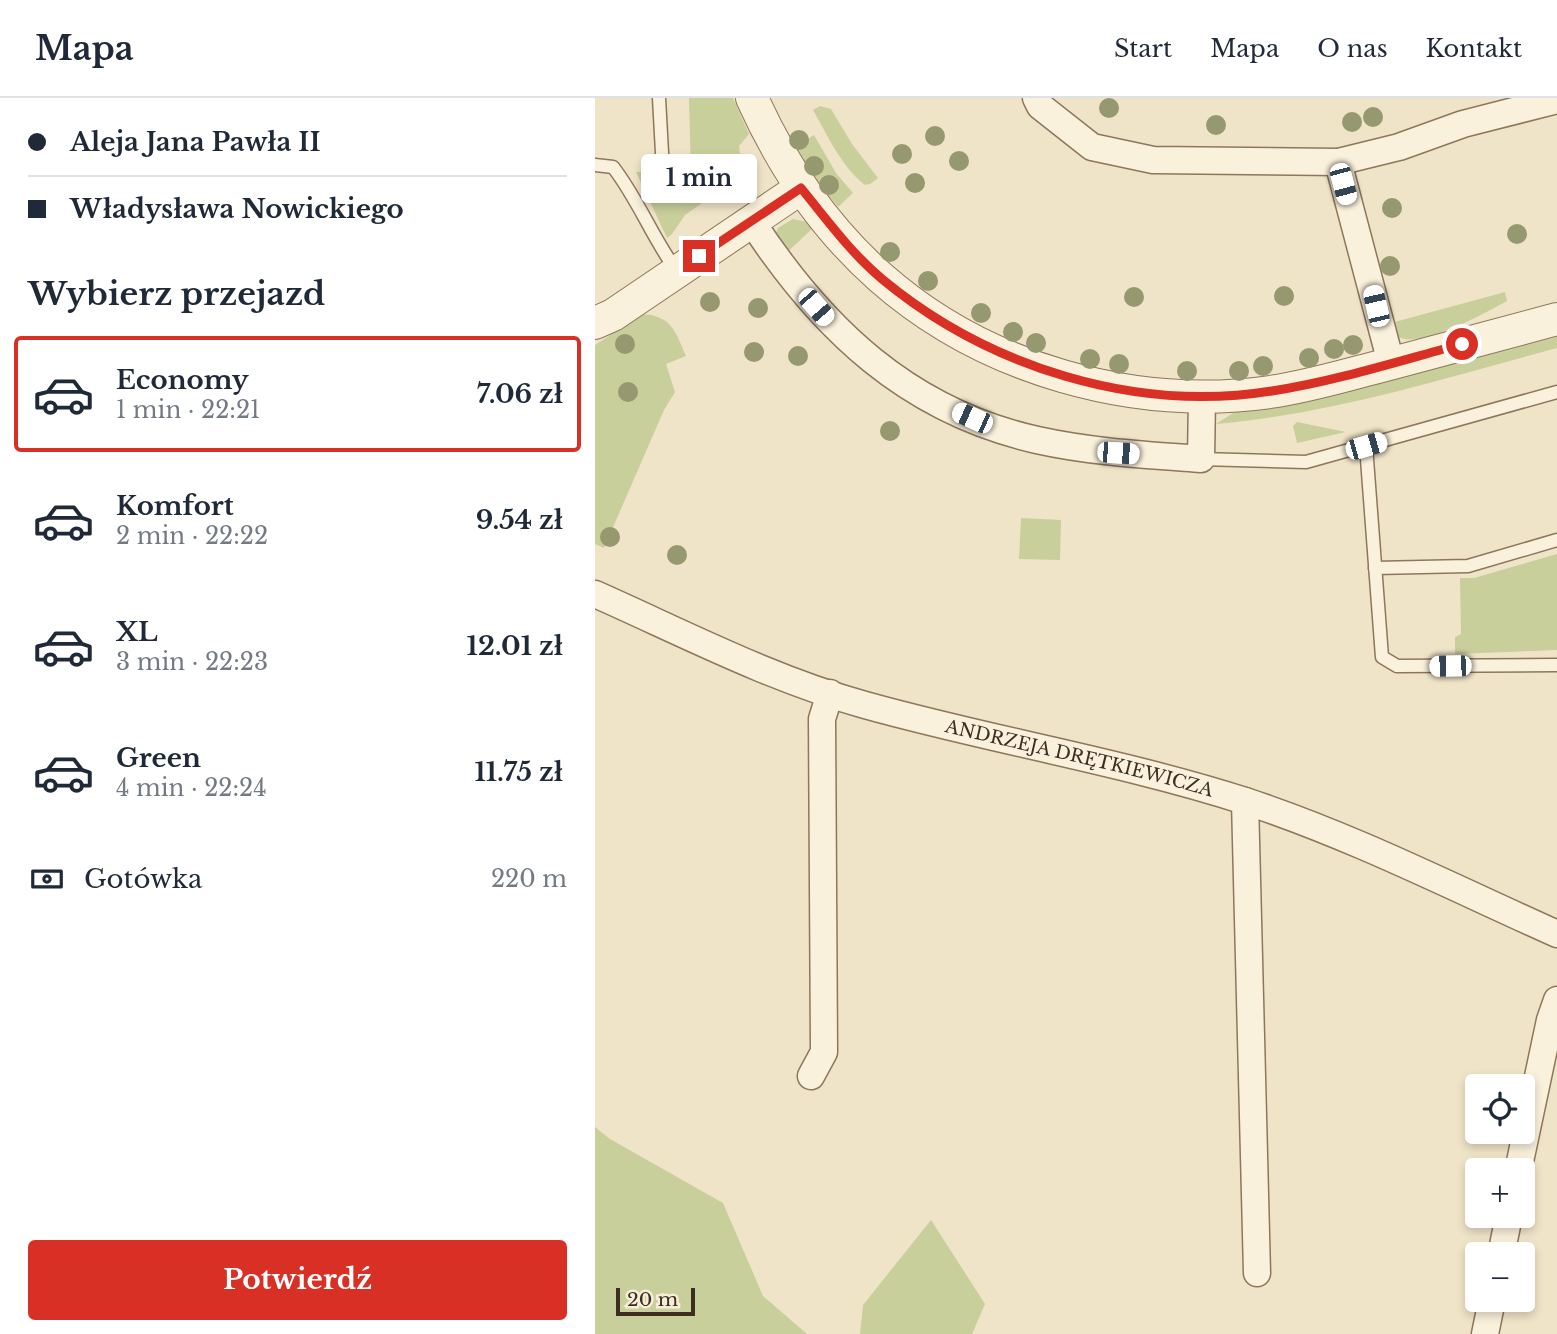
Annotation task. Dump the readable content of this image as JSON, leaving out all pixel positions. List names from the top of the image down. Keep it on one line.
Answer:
{"streets":{"street":["ANDRZEJA DRĘTKIEWICZA"]},"scale_bar":"20 m","page":{"header":"Mapa","nav":["Start","Mapa","O nas","Kontakt"],"banner":["Aleja Jana Pawła II","Władysława Nowickiego"],"bubble":"1 min","heading":"Wybierz przejazd","list":[{"name":"Economy","note":"1 min · 22:21","value":"7.06 zł"},{"name":"Komfort","note":"2 min · 22:22","value":"9.54 zł"},{"name":"XL","note":"3 min · 22:23","value":"12.01 zł"},{"name":"Green","note":"4 min · 22:24","value":"11.75 zł"}],"pay":["Gotówka","220 m"],"map_buttons":["+","−"],"buttons":"Potwierdź","scale":"20 m"}}
